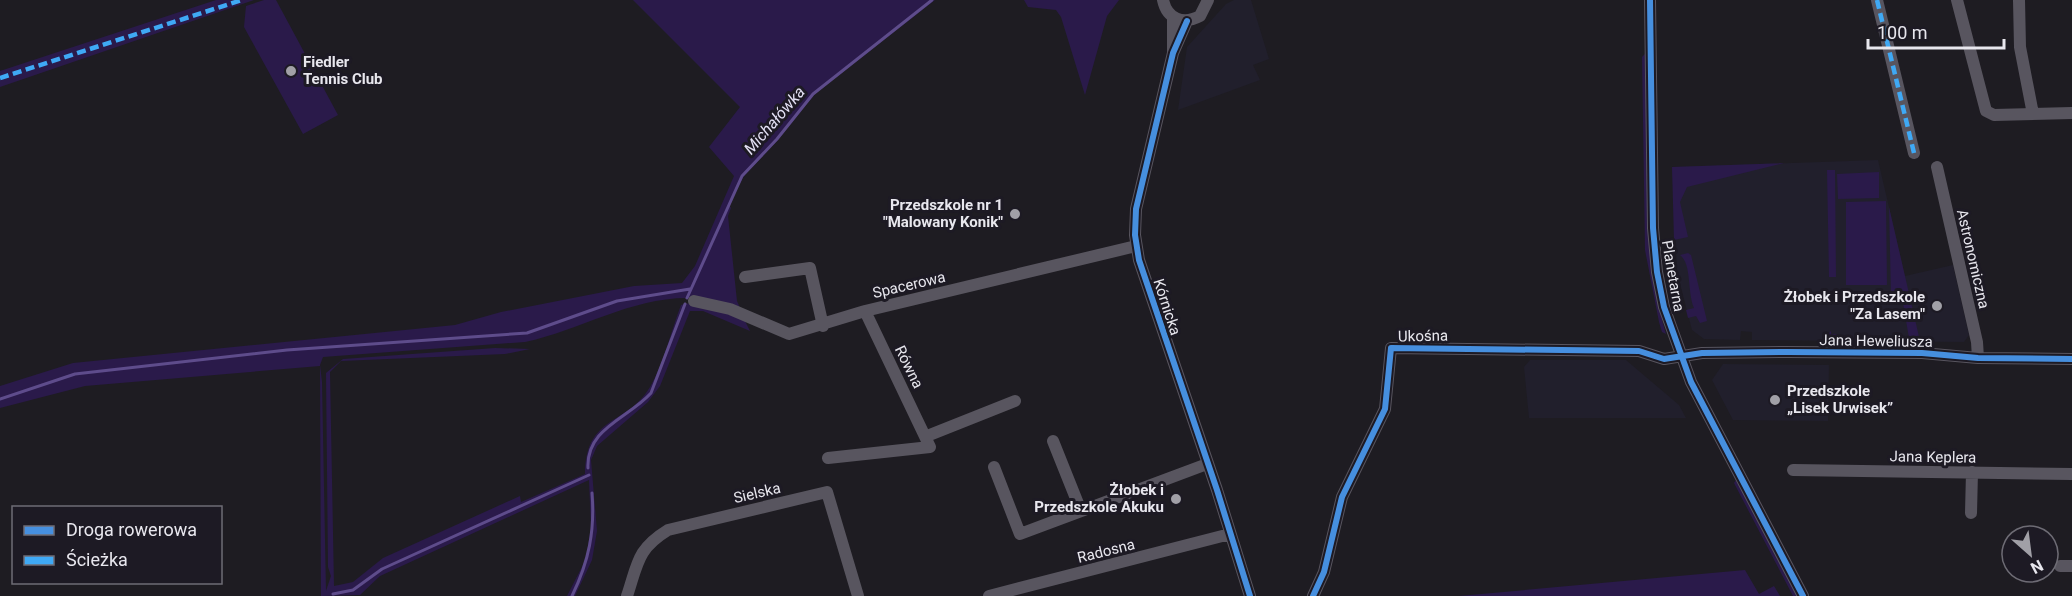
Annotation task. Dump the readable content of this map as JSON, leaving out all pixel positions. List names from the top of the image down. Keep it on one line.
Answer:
{"streets":{"street":["Astronomiczna","Planetarna","Spacerowa","Kórnicka","Ukośna","Jana Heweliusza","Równa","Jana Keplera","Sielska","Radosna"]},"crossings":[["Astronomiczna","Jana Heweliusza"],["Planetarna","Ukośna"],["Planetarna","Jana Heweliusza"],["Spacerowa","Kórnicka"],["Spacerowa","Równa"],["Kórnicka","Radosna"],["Ukośna","Jana Heweliusza"]],"water":["Michałówka"],"places":["Fiedler Tennis Club","Przedszkole nr 1 \"Malowany Konik\"","Żłobek i Przedszkole \"Za Lasem\"","Przedszkole „Lisek Urwisek”","Żłobek i Przedszkole Akuku"],"legend":["Droga rowerowa","Ścieżka"],"scale_bar":"100 m","north":"bottom right"}
